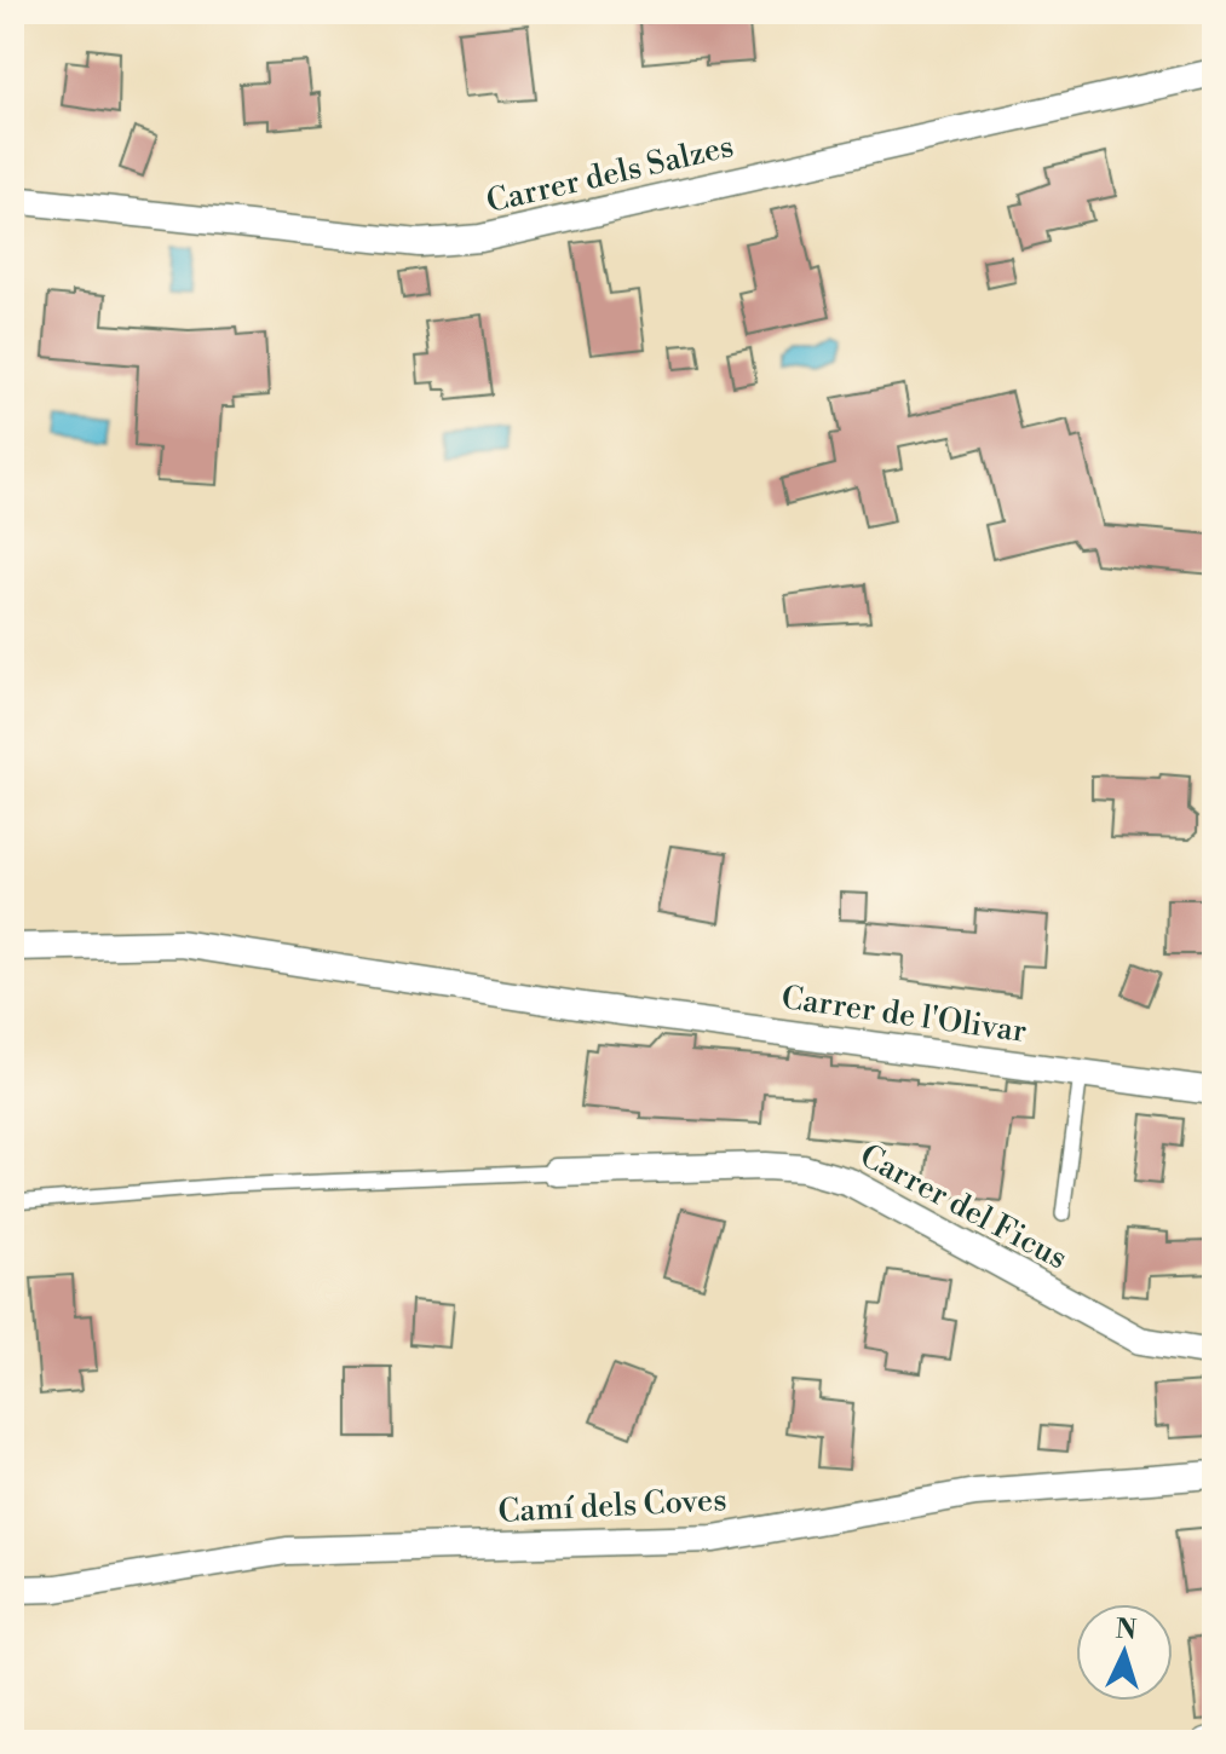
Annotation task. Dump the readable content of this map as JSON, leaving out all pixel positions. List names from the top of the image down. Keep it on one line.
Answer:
{"streets":{"street":["Carrer dels Salzes","Carrer de l'Olivar","Carrer del Ficus","Camí dels Coves"]},"north":"top"}
